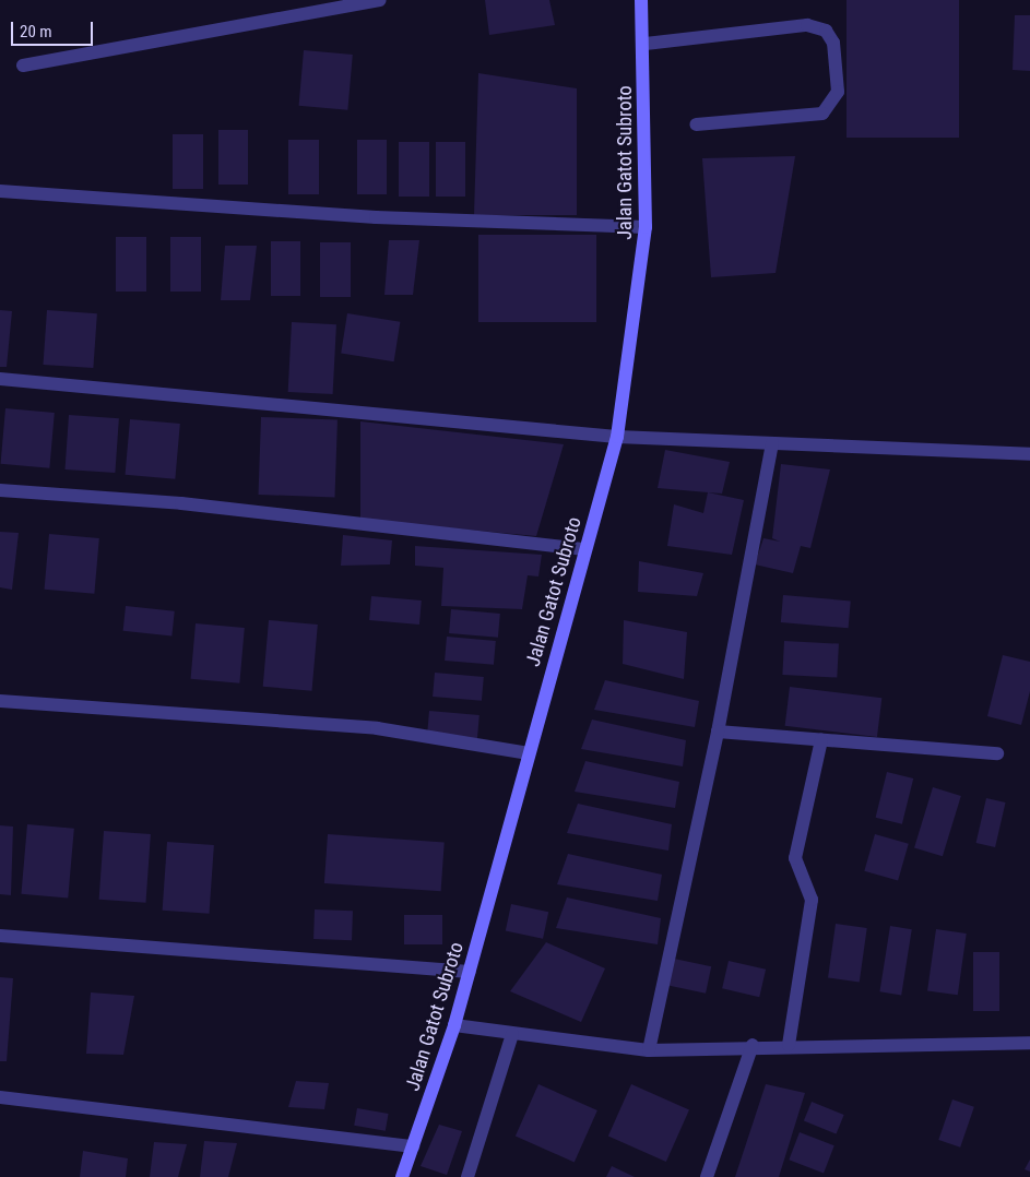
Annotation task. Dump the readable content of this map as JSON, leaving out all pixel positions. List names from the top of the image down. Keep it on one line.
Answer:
{"streets":{"street":["Jalan Gatot Subroto"]},"scale_bar":"20 m"}
